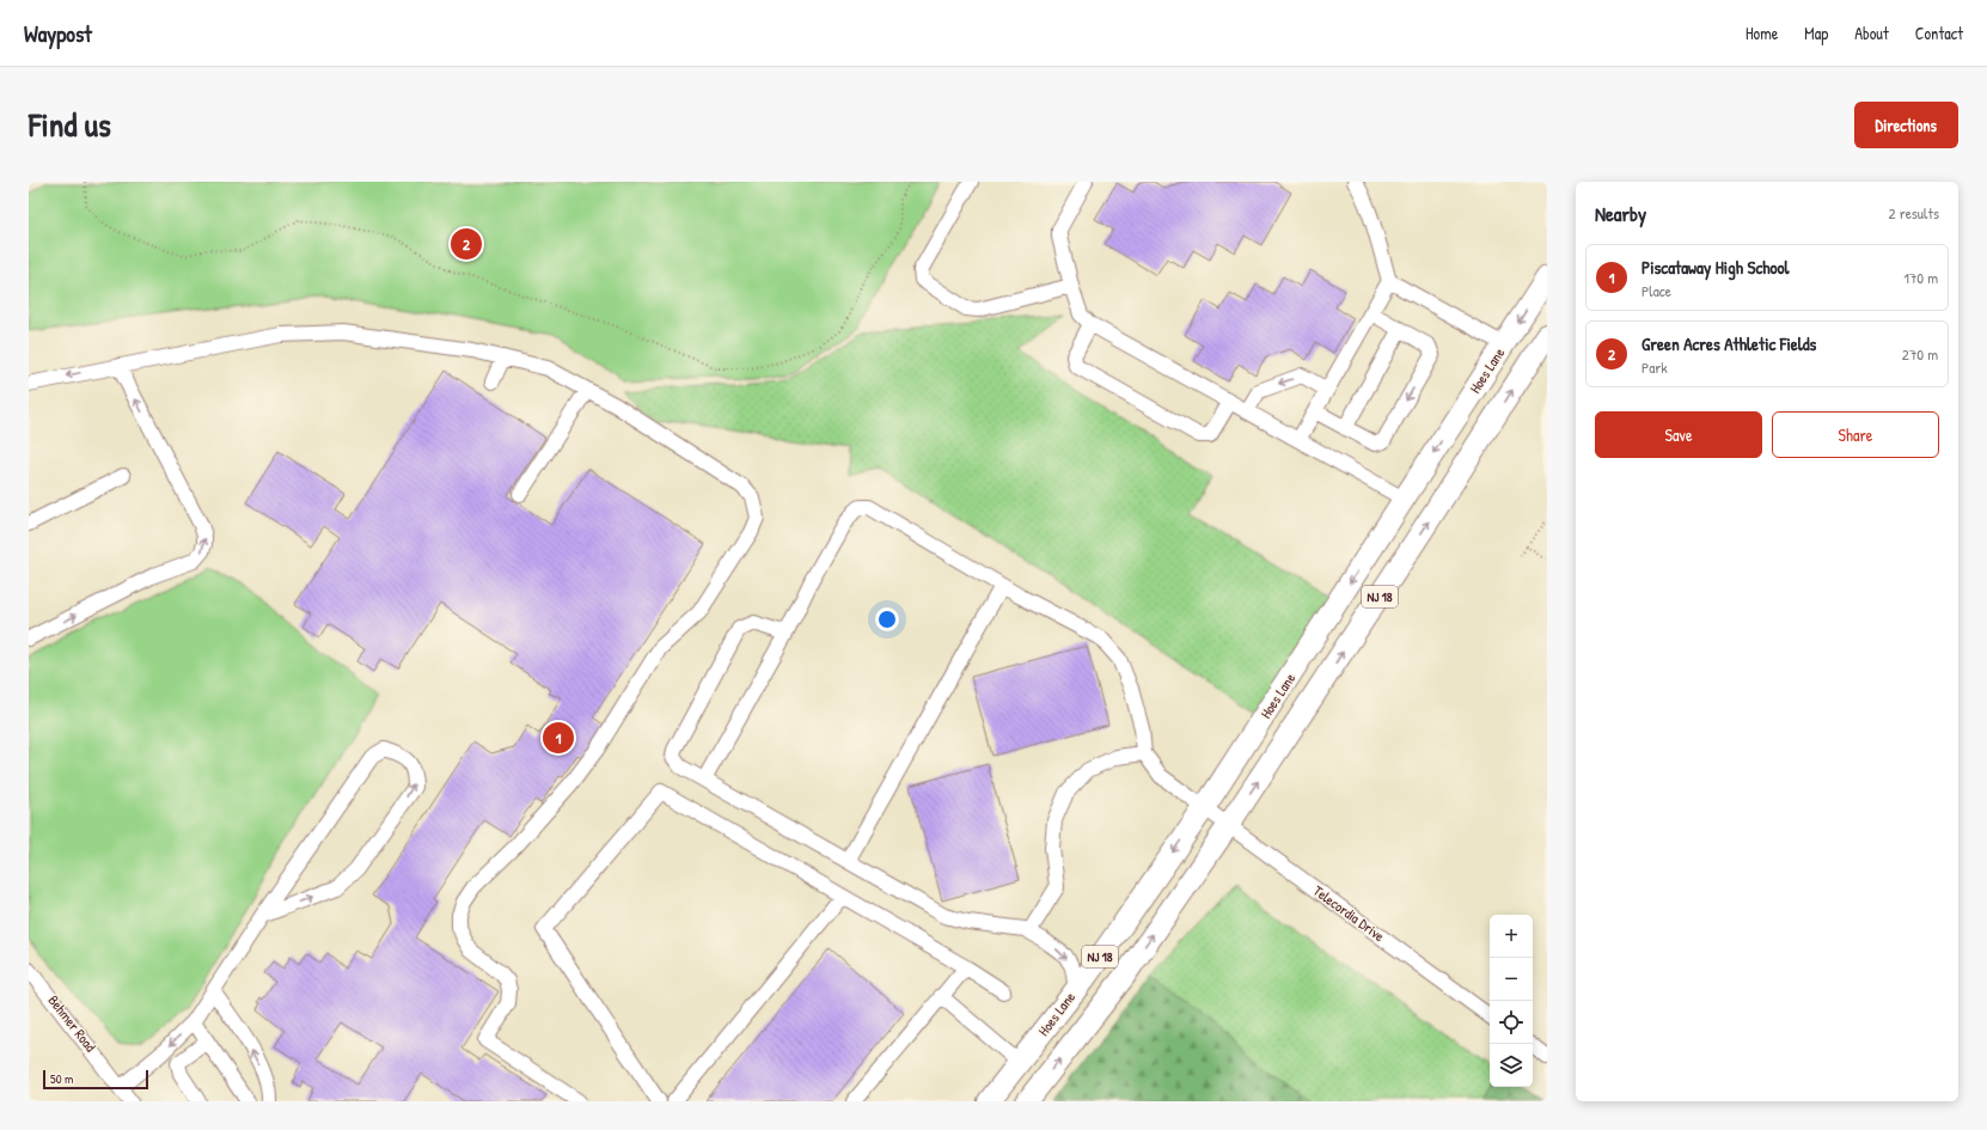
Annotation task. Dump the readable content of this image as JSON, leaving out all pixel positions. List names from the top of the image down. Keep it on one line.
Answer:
{"streets":{"highway":["Hoes Lane","NJ 18"],"street":["Telecordia Drive","Behmer Road"]},"crossings":[["Hoes Lane","Telecordia Drive"]],"scale_bar":"50 m","page":{"header":"Waypost","nav":["Home","Map","About","Contact"],"title":"Find us","buttons":["Directions",["Save","Share"]],"heading":["Nearby","2 results"],"pins":["2","1"],"list":[{"mark":"1","name":"Piscataway High School","note":"Place","value":"170 m"},{"mark":"2","name":"Green Acres Athletic Fields","note":"Park","value":"270 m"}],"map_buttons":["+","−"],"scale":"50 m"}}
